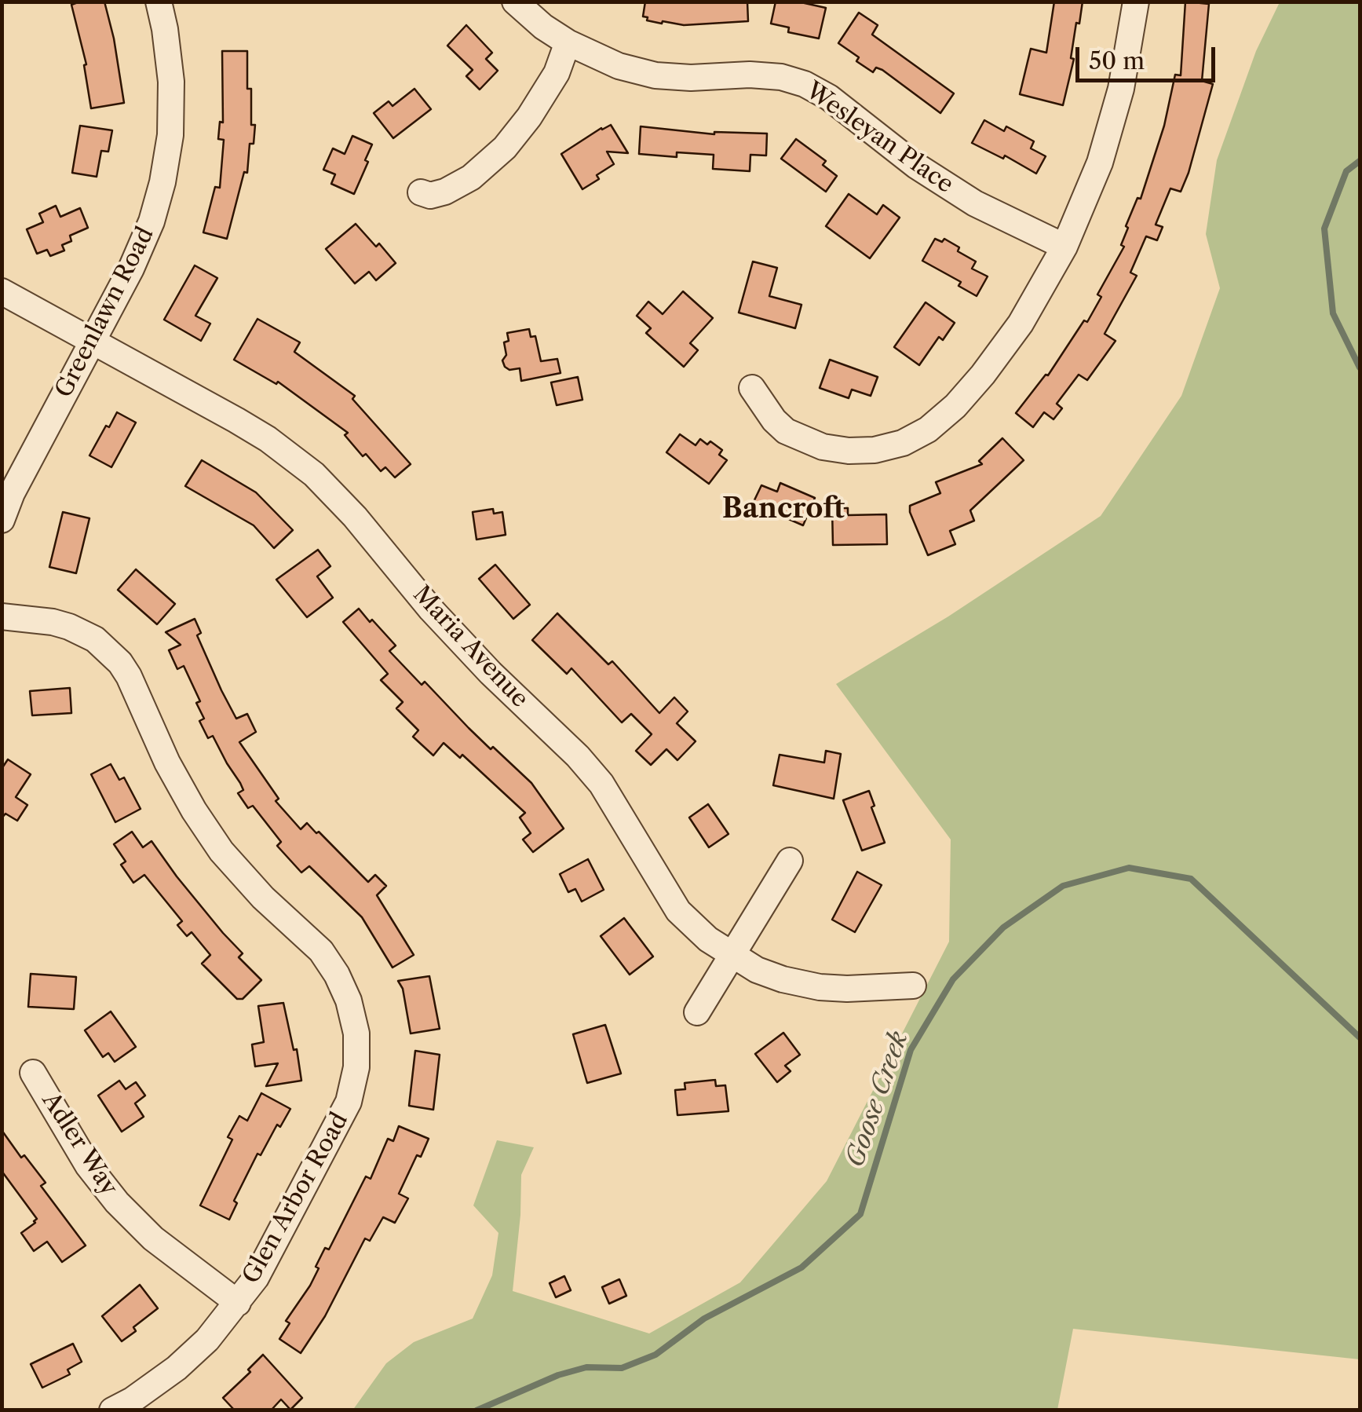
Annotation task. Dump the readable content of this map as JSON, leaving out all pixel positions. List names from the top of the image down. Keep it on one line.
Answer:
{"streets":{"street":["Wesleyan Place","Greenlawn Road","Maria Avenue","Adler Way","Glen Arbor Road"]},"crossings":[["Greenlawn Road","Maria Avenue"],["Adler Way","Glen Arbor Road"]],"districts":["Bancroft"],"water":["Goose Creek"],"scale_bar":"50 m"}
